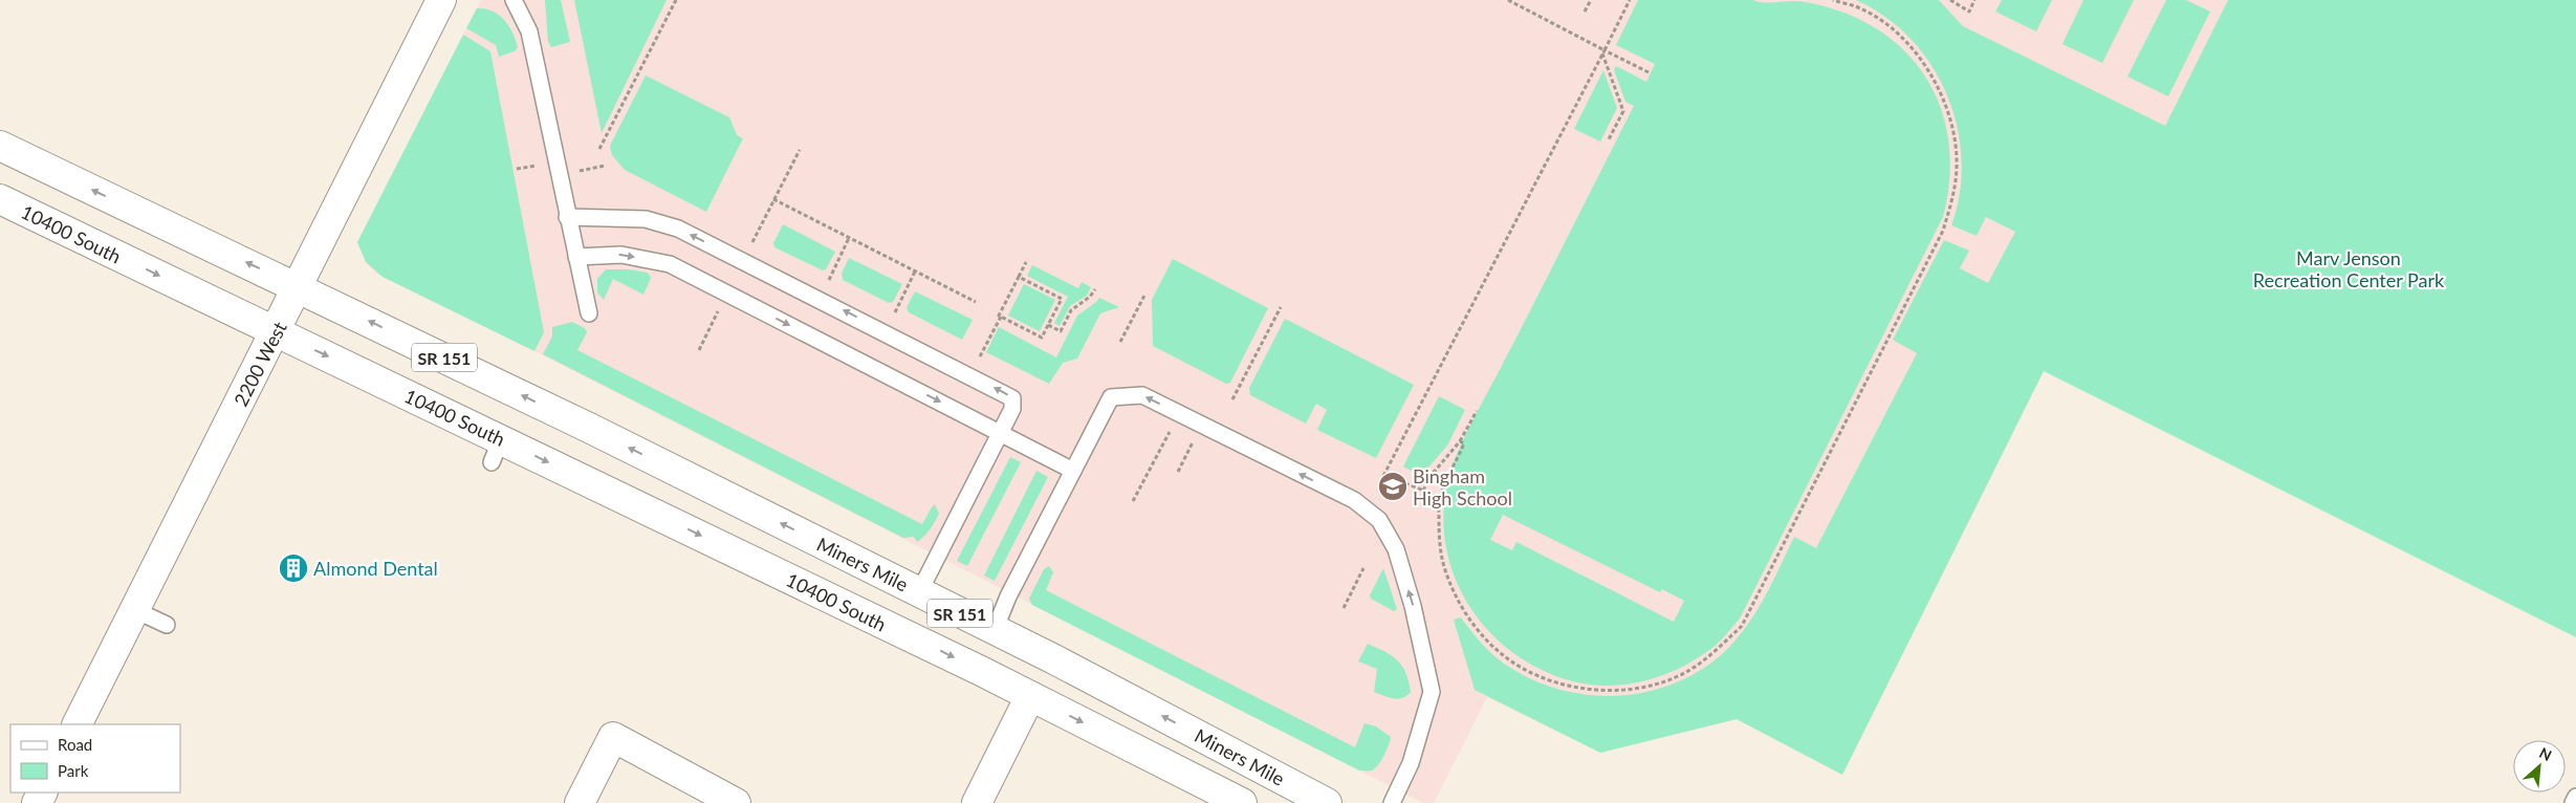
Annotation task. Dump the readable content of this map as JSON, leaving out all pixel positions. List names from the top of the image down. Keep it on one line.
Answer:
{"streets":{"main road":["10400 South","SR 151","2200 West","Miners Mile"]},"crossings":[["10400 South","SR 151"],["10400 South","2200 West"],["SR 151","2200 West"],["SR 151","Miners Mile"],["2200 West","Miners Mile"]],"one_way":["10400 South","Miners Mile"],"parks":["Marv Jenson Recreation Center Park"],"places":{"school or university":["Bingham High School"],"building":["Almond Dental"]},"legend":["Road","Park"],"north":"top right"}
